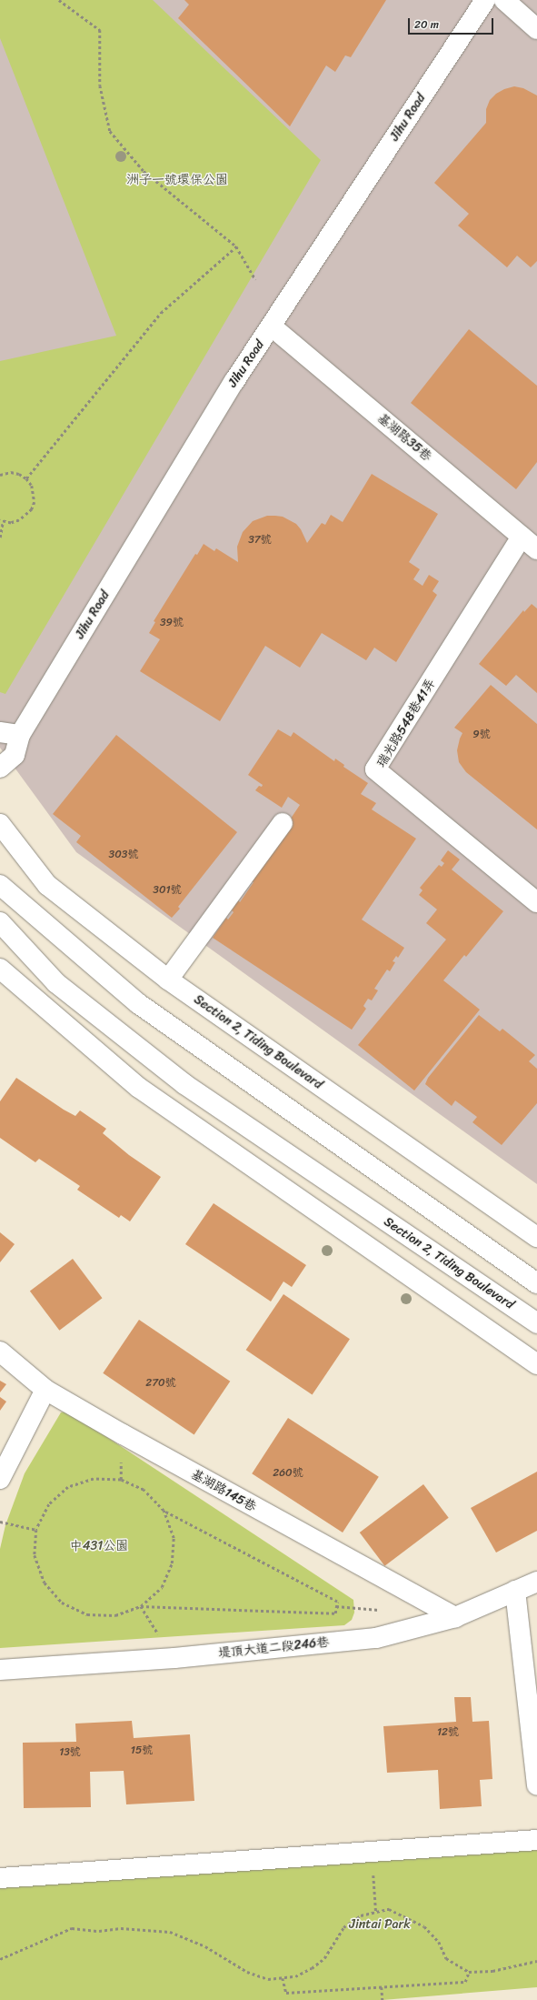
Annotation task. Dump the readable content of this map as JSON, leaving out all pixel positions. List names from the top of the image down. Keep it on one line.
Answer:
{"streets":{"main road":["Jihu Road","基湖路35巷","瑞光路548巷41弄","Section 2, Tiding Boulevard","基湖路145巷","堤頂大道二段246巷"]},"crossings":[["Jihu Road","基湖路35巷"],["基湖路35巷","瑞光路548巷41弄"],["基湖路145巷","堤頂大道二段246巷"]],"parks":["洲子一號環保公園","中431公園","Jintai Park"],"house_numbers":["37號","39號","9號","303號","301號","270號","260號","12號","15號","13號"],"scale_bar":"20 m"}
